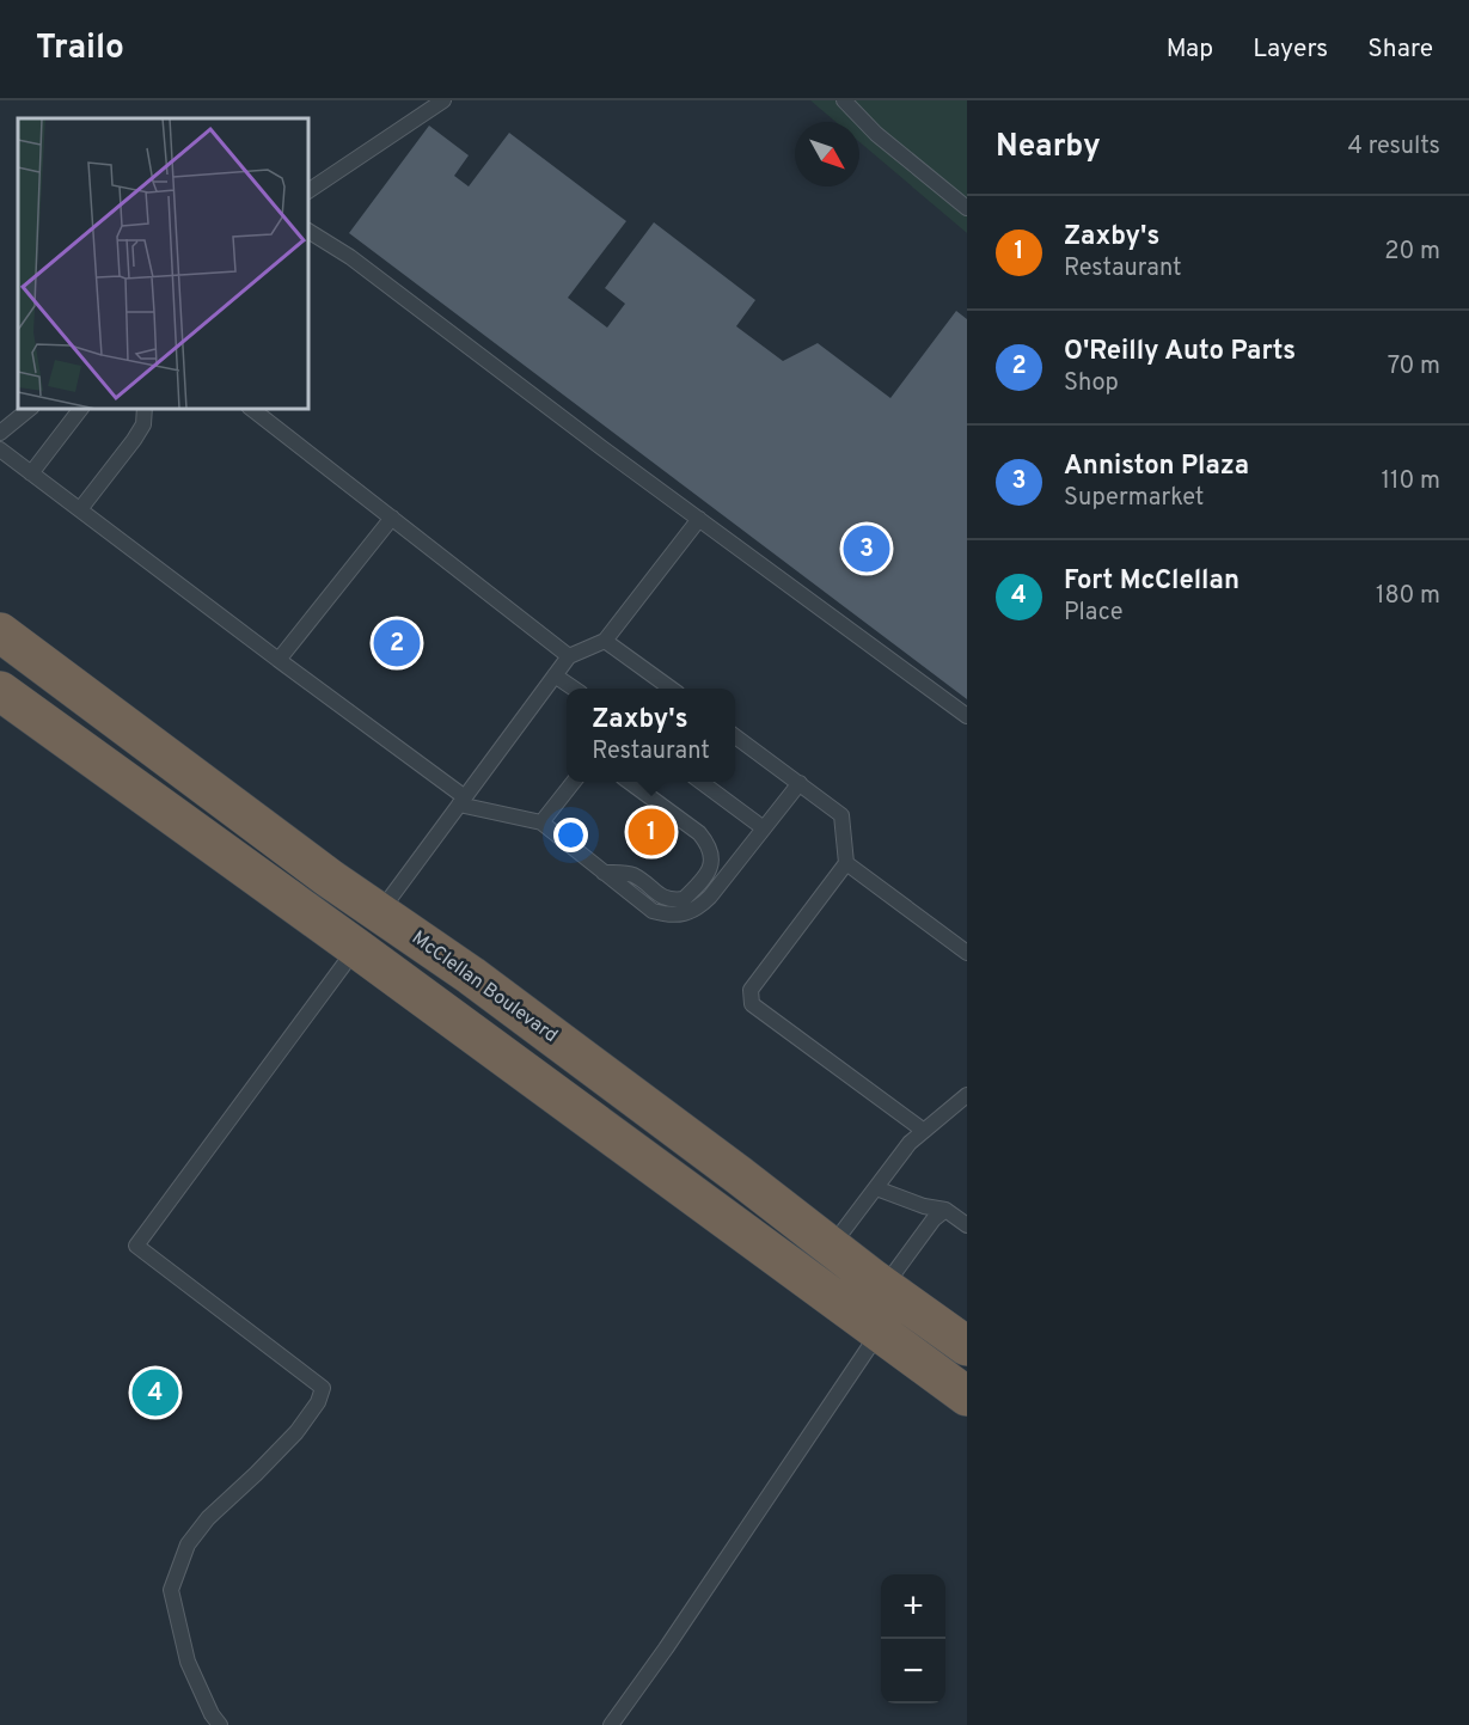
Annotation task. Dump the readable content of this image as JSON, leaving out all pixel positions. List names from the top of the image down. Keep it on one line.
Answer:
{"streets":{"highway":["McClellan Boulevard"]},"north":"bottom right","page":{"header":"Trailo","nav":["Map","Layers","Share"],"heading":["Nearby","4 results"],"list":[{"mark":"1","name":"Zaxby's","note":"Restaurant","value":"20 m"},{"mark":"2","name":"O'Reilly Auto Parts","note":"Shop","value":"70 m"},{"mark":"3","name":"Anniston Plaza","note":"Supermarket","value":"110 m"},{"mark":"4","name":"Fort McClellan","note":"Place","value":"180 m"}],"pins":["3","2","1","4"],"popup":["Zaxby's","Restaurant"],"map_buttons":["+","−"]}}
